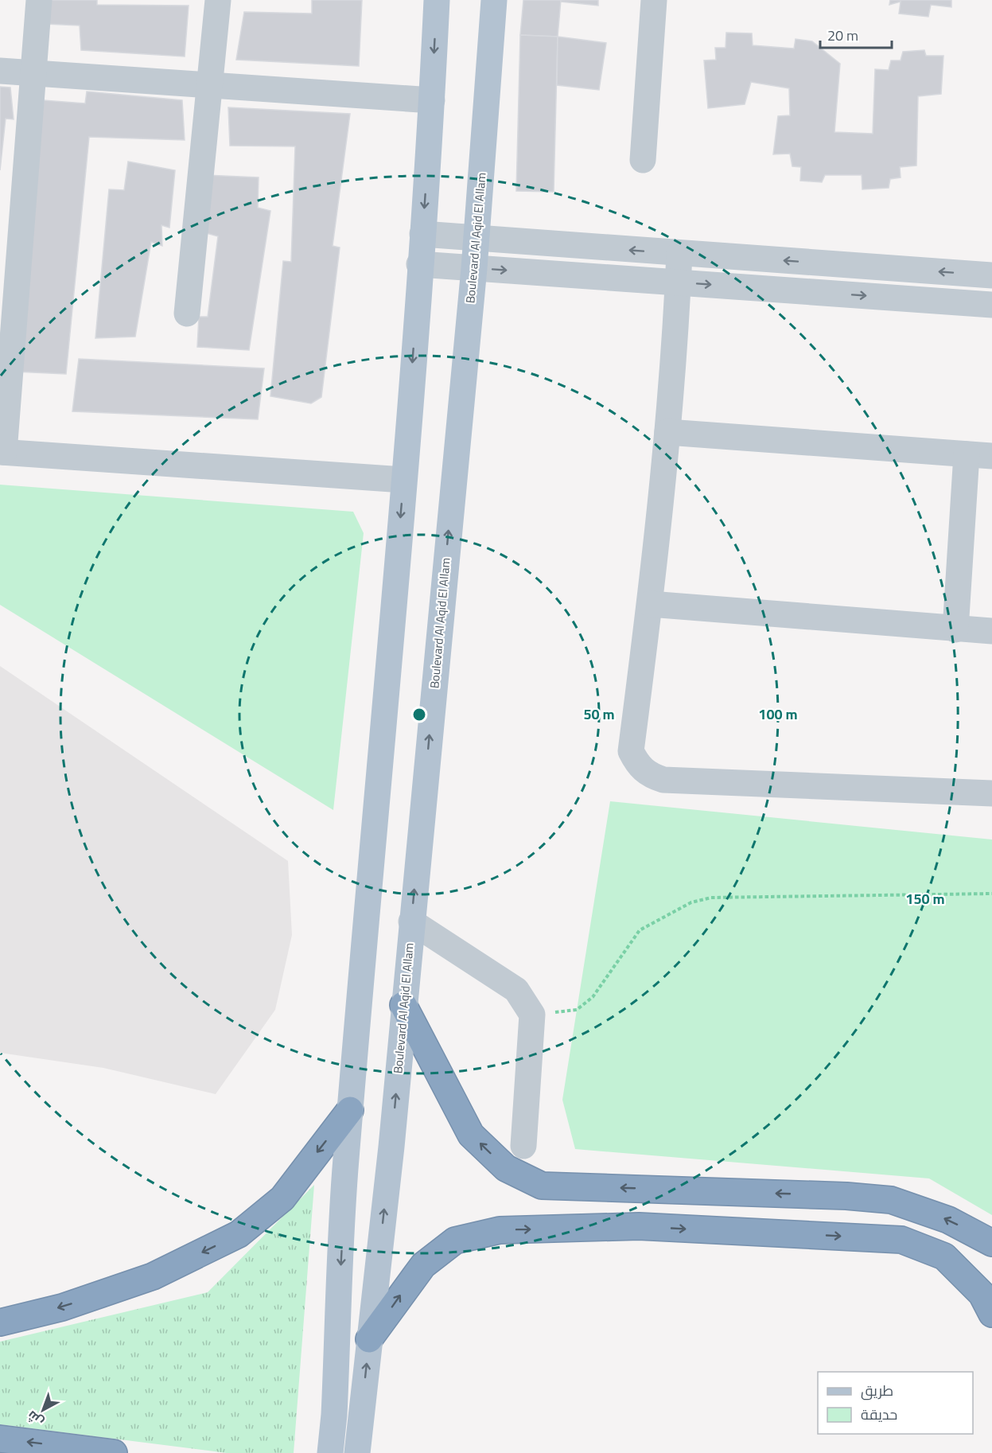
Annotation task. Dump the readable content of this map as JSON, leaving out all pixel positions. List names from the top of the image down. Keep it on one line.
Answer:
{"streets":{"main road":["Boulevard Al Aqid El Allam"]},"legend":["طريق","حديقة"],"scale_bar":"20 m","north":"bottom left","rings":["50 m","100 m","150 m"]}
